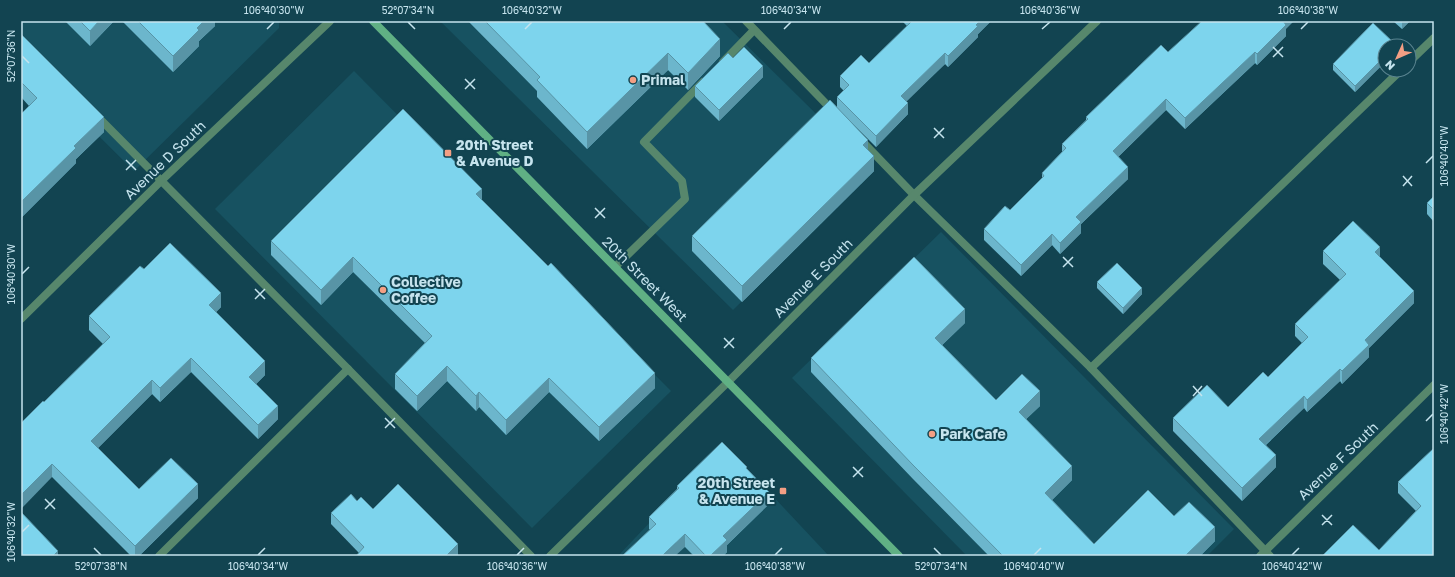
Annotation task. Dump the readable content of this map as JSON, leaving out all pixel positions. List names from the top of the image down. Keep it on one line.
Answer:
{"streets":{"main road":["20th Street West"],"street":["Avenue D South","Avenue E South","Avenue F South"]},"crossings":[["Avenue E South","20th Street West"]],"places":{"other":["Primal","Collective Coffee","Park Cafe"],"transit":["20th Street & Avenue D","20th Street & Avenue E"]},"north":"bottom left","coordinates":["106°40'30\"W","52°07'34\"N","106°40'32\"W","106°40'34\"W","106°40'36\"W","106°40'38\"W","52°07'36\"N","106°40'40\"W","106°40'42\"W","52°07'38\"N"]}
